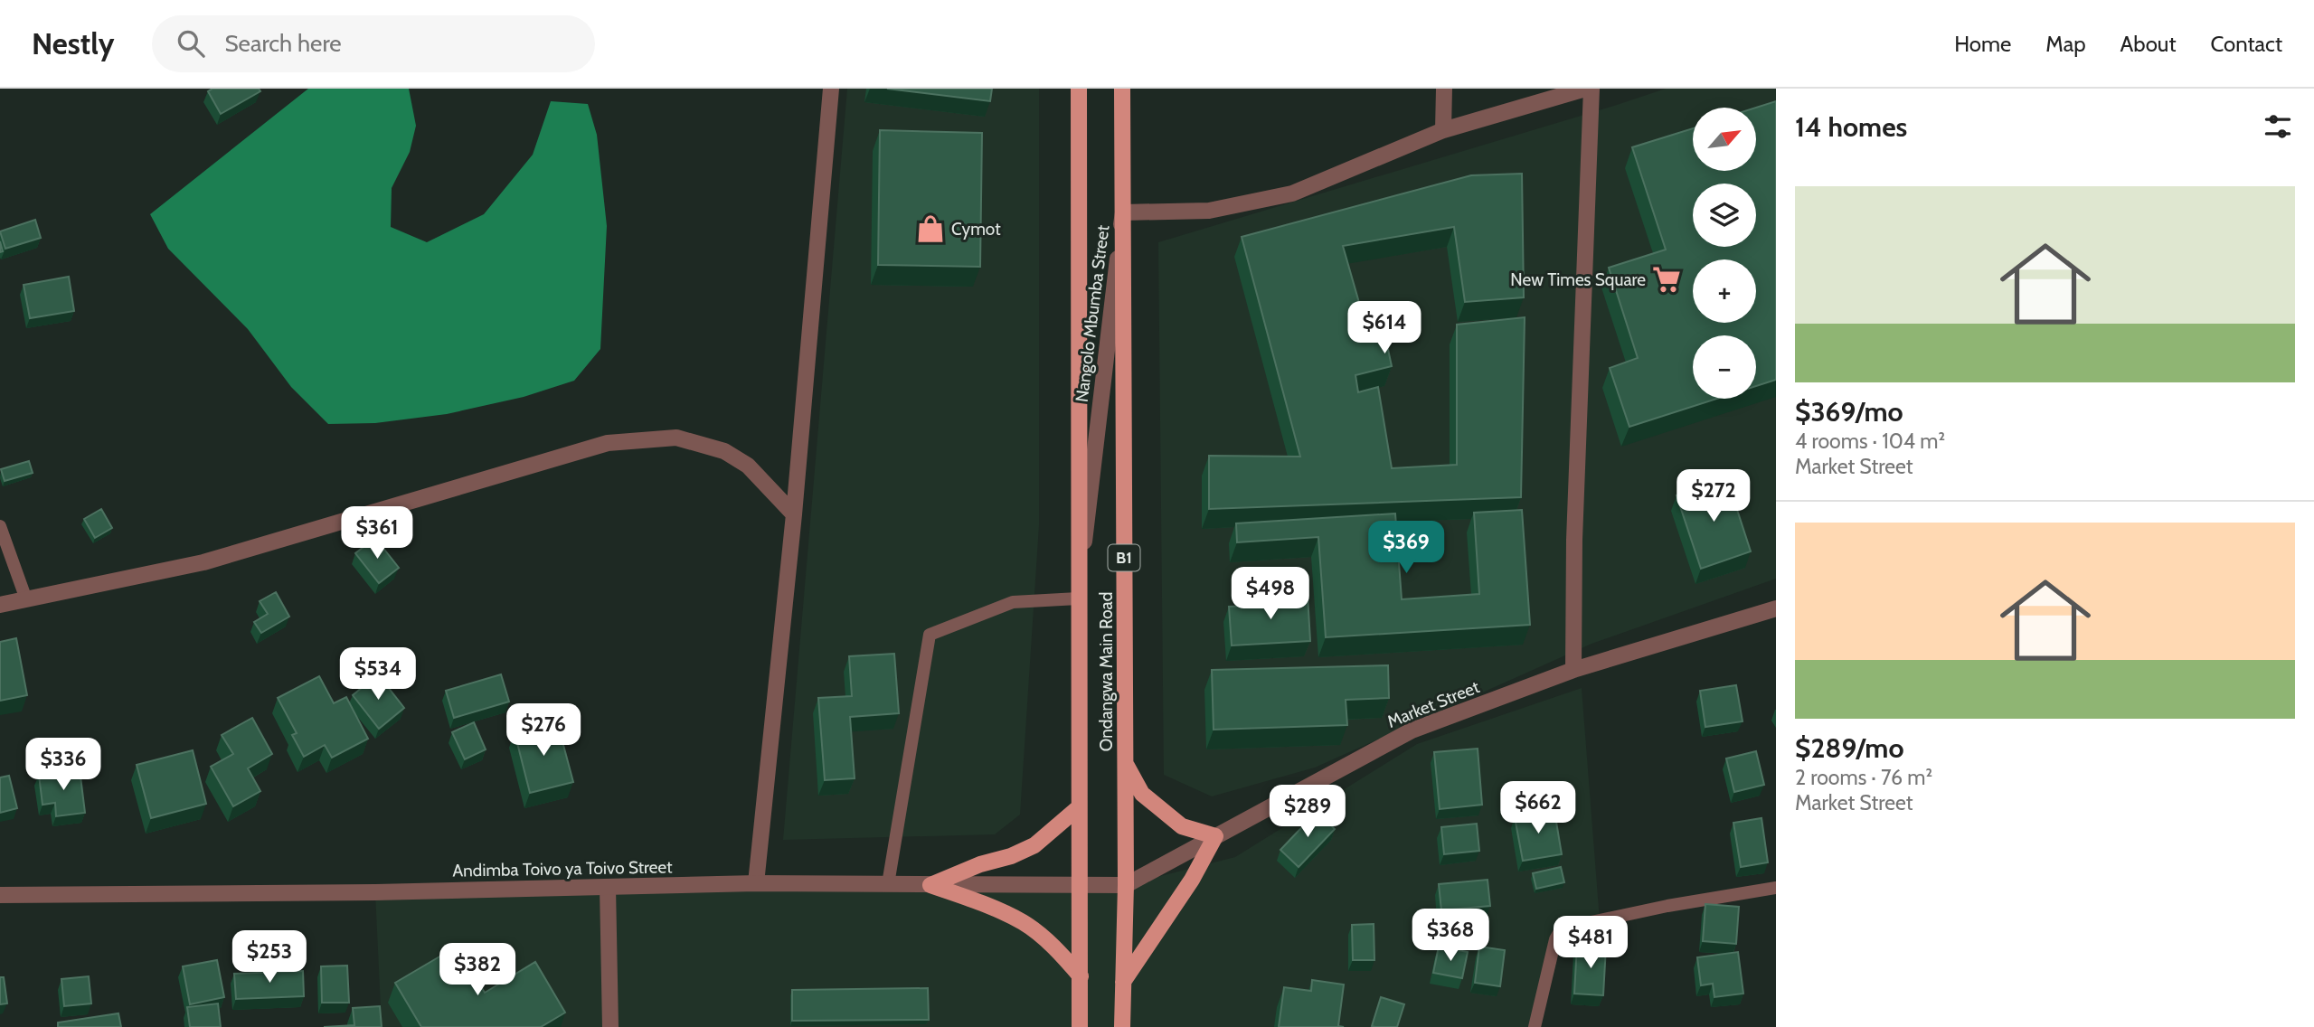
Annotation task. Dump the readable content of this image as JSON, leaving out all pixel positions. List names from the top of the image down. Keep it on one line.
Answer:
{"streets":{"main road":["B1","Ondangwa Main Road"],"street":["Nangolo Mbumba Street","Market Street","Andimba Toivo ya Toivo Street"]},"crossings":[["Nangolo Mbumba Street","Ondangwa Main Road"],["Ondangwa Main Road","Market Street"],["Ondangwa Main Road","Andimba Toivo ya Toivo Street"],["Market Street","Andimba Toivo ya Toivo Street"]],"places":{"shop":["Cymot"],"supermarket":["New Times Square"]},"north":"top right","page":{"header":"Nestly","search":"Search here","nav":["Home","Map","About","Contact"],"heading":"14 homes","map_buttons":["+","−"],"list":[{"name":"$369/mo","note":"4 rooms · 104 m² · Market Street"},{"name":"$289/mo","note":"2 rooms · 76 m² · Market Street"}],"price":["$614","$272","$361","$369","$498","$534","$276","$336","$662","$289","$368","$481","$253","$382"]}}
